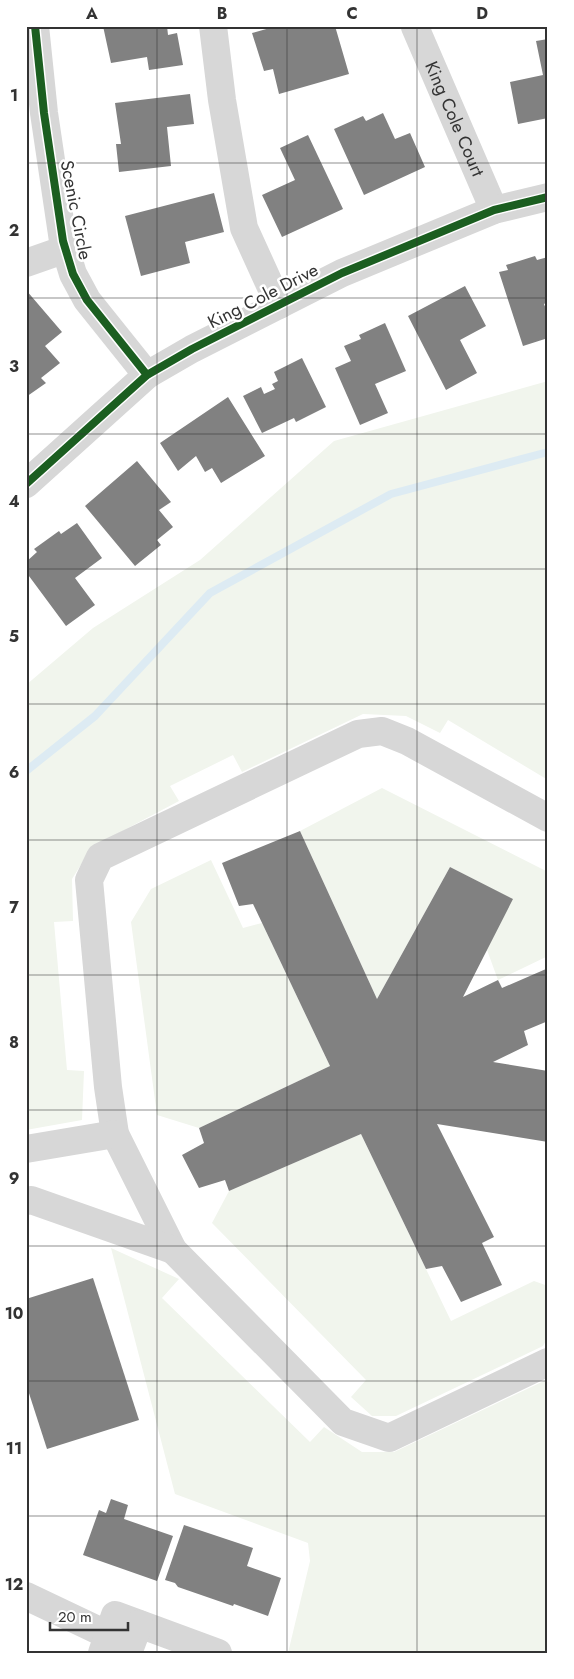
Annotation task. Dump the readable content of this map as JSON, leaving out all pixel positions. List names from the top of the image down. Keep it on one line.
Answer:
{"streets":{"street":["King Cole Court","Scenic Circle","King Cole Drive"]},"crossings":[["King Cole Court","King Cole Drive"],["Scenic Circle","King Cole Drive"]],"scale_bar":"20 m","grid":{"columns":["A","B","C","D"],"rows":["1","2","3","4","5","6","7","8","9","10","11","12"]}}
